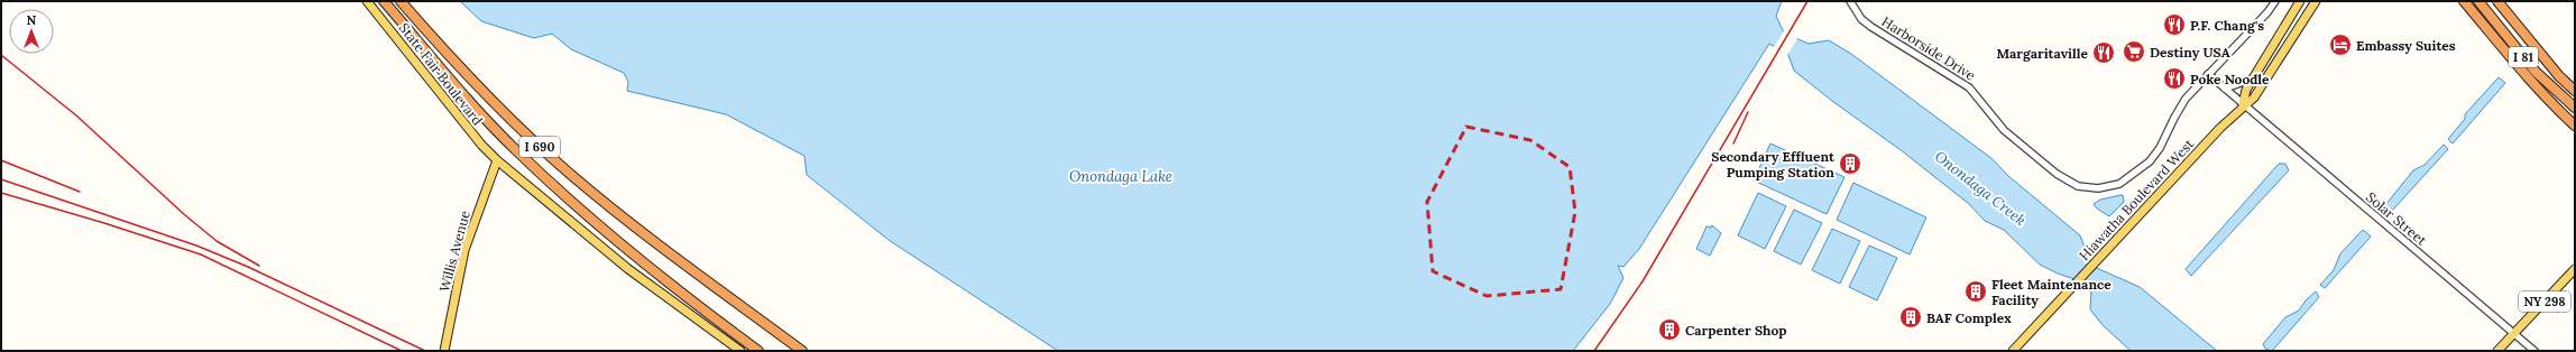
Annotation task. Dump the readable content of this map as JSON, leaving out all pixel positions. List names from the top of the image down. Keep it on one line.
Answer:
{"streets":{"highway":["I 81","I 690"],"main road":["State Fair Boulevard","Hiawatha Boulevard West","Willis Avenue","NY 298"],"street":["Harborside Drive","Solar Street"]},"crossings":[["Harborside Drive","Solar Street"],["State Fair Boulevard","Willis Avenue"],["Hiawatha Boulevard West","Solar Street"],["Solar Street","NY 298"]],"water":["Onondaga Lake","Onondaga Creek"],"places":{"restaurant":["P.F. Chang's","Margaritaville","Poke Noodle"],"hotel":["Embassy Suites"],"supermarket":["Destiny USA"],"building":["Secondary Effluent Pumping Station","Fleet Maintenance Facility","BAF Complex","Carpenter Shop"]},"north":"top"}
